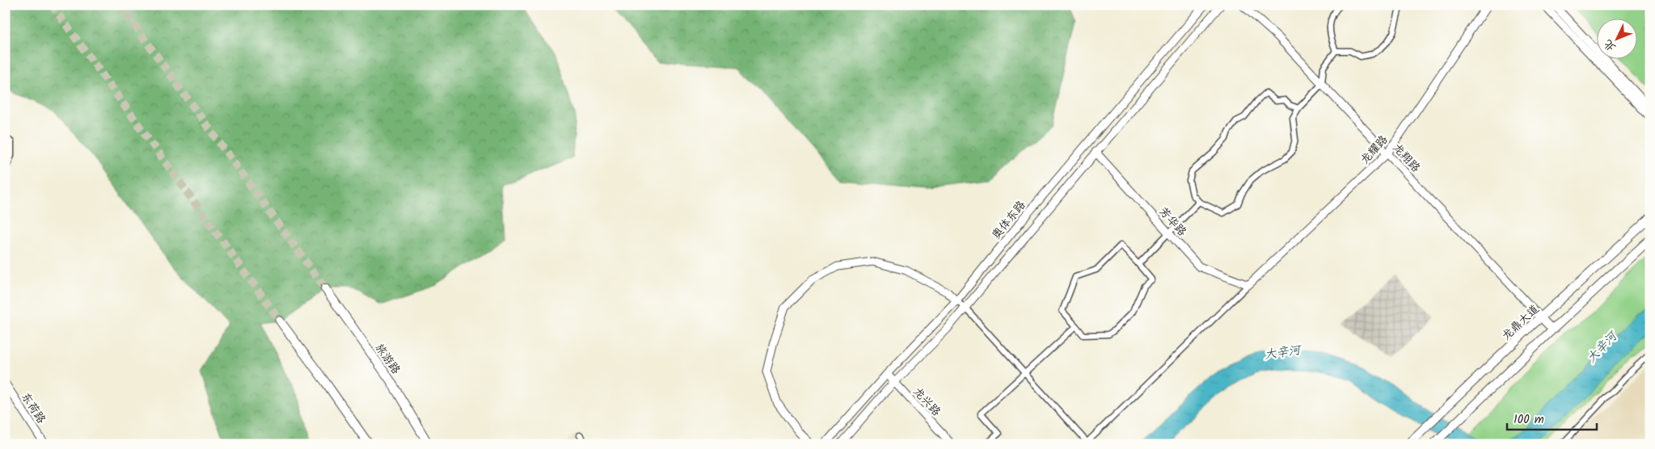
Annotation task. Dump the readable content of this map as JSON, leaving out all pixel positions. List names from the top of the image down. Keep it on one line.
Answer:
{"streets":{"main road":["龙鼎大道","旅游路"],"street":["龙耀路","龙翔路","奥体东路","芳华路","龙兴路","东荷路"]},"crossings":[["龙耀路","龙翔路"],["龙耀路","芳华路"],["龙翔路","龙鼎大道"],["奥体东路","龙兴路"]],"water":["大辛河"],"scale_bar":"100 m","north":"bottom left"}
